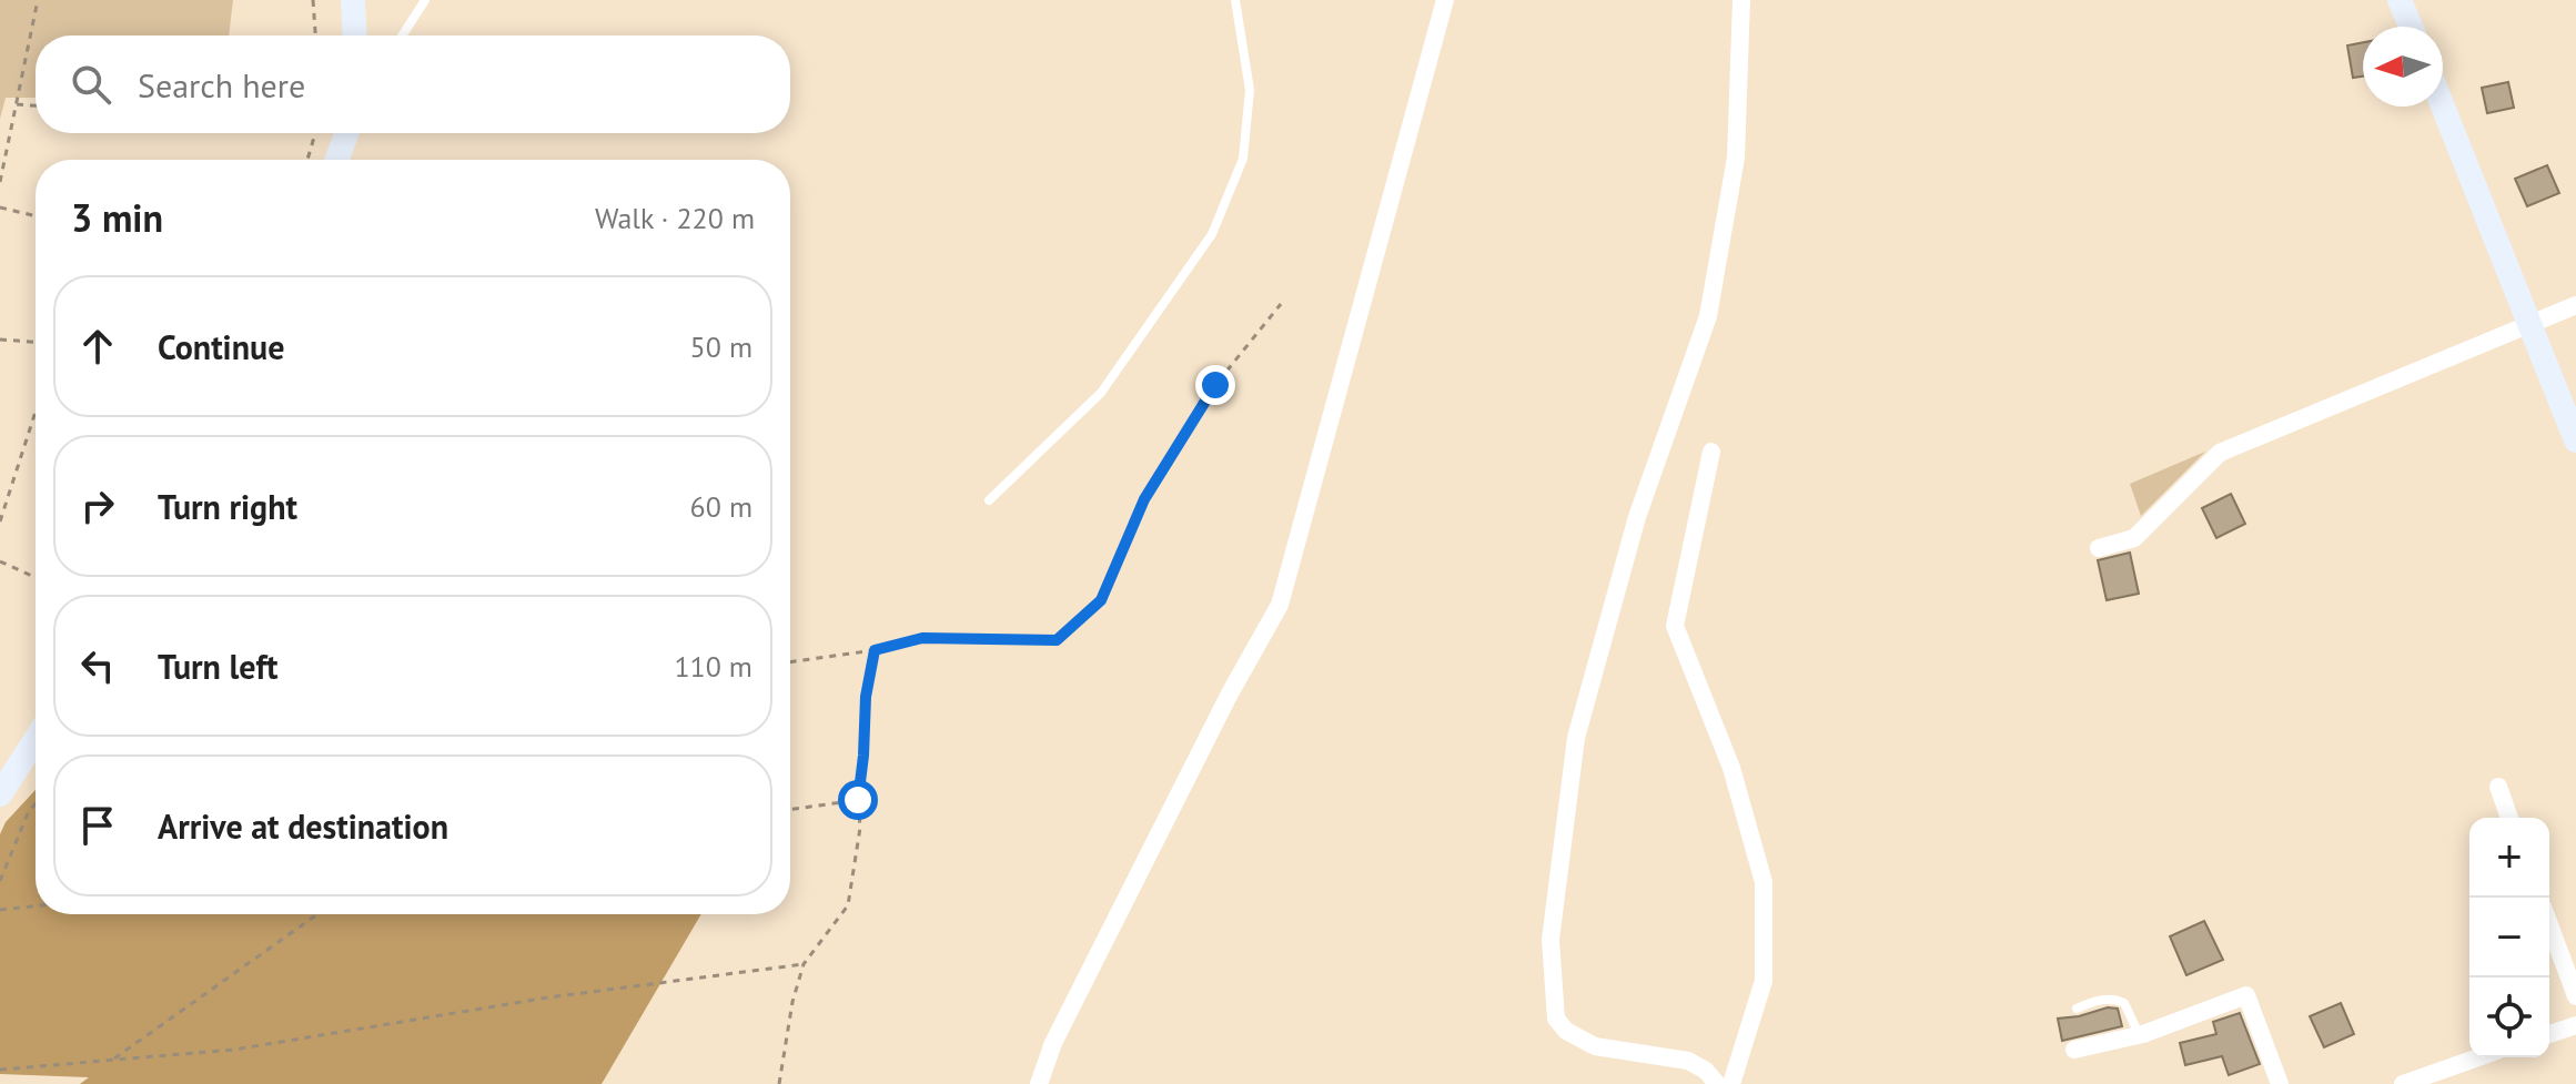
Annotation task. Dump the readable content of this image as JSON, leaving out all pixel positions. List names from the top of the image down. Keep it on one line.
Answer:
{"north":"left","page":{"search":"Search here","heading":["3 min","Walk · 220 m"],"list":[["Continue","50 m"],["Turn right","60 m"],["Turn left","110 m"],"Arrive at destination"],"map_buttons":["+","−"]}}
